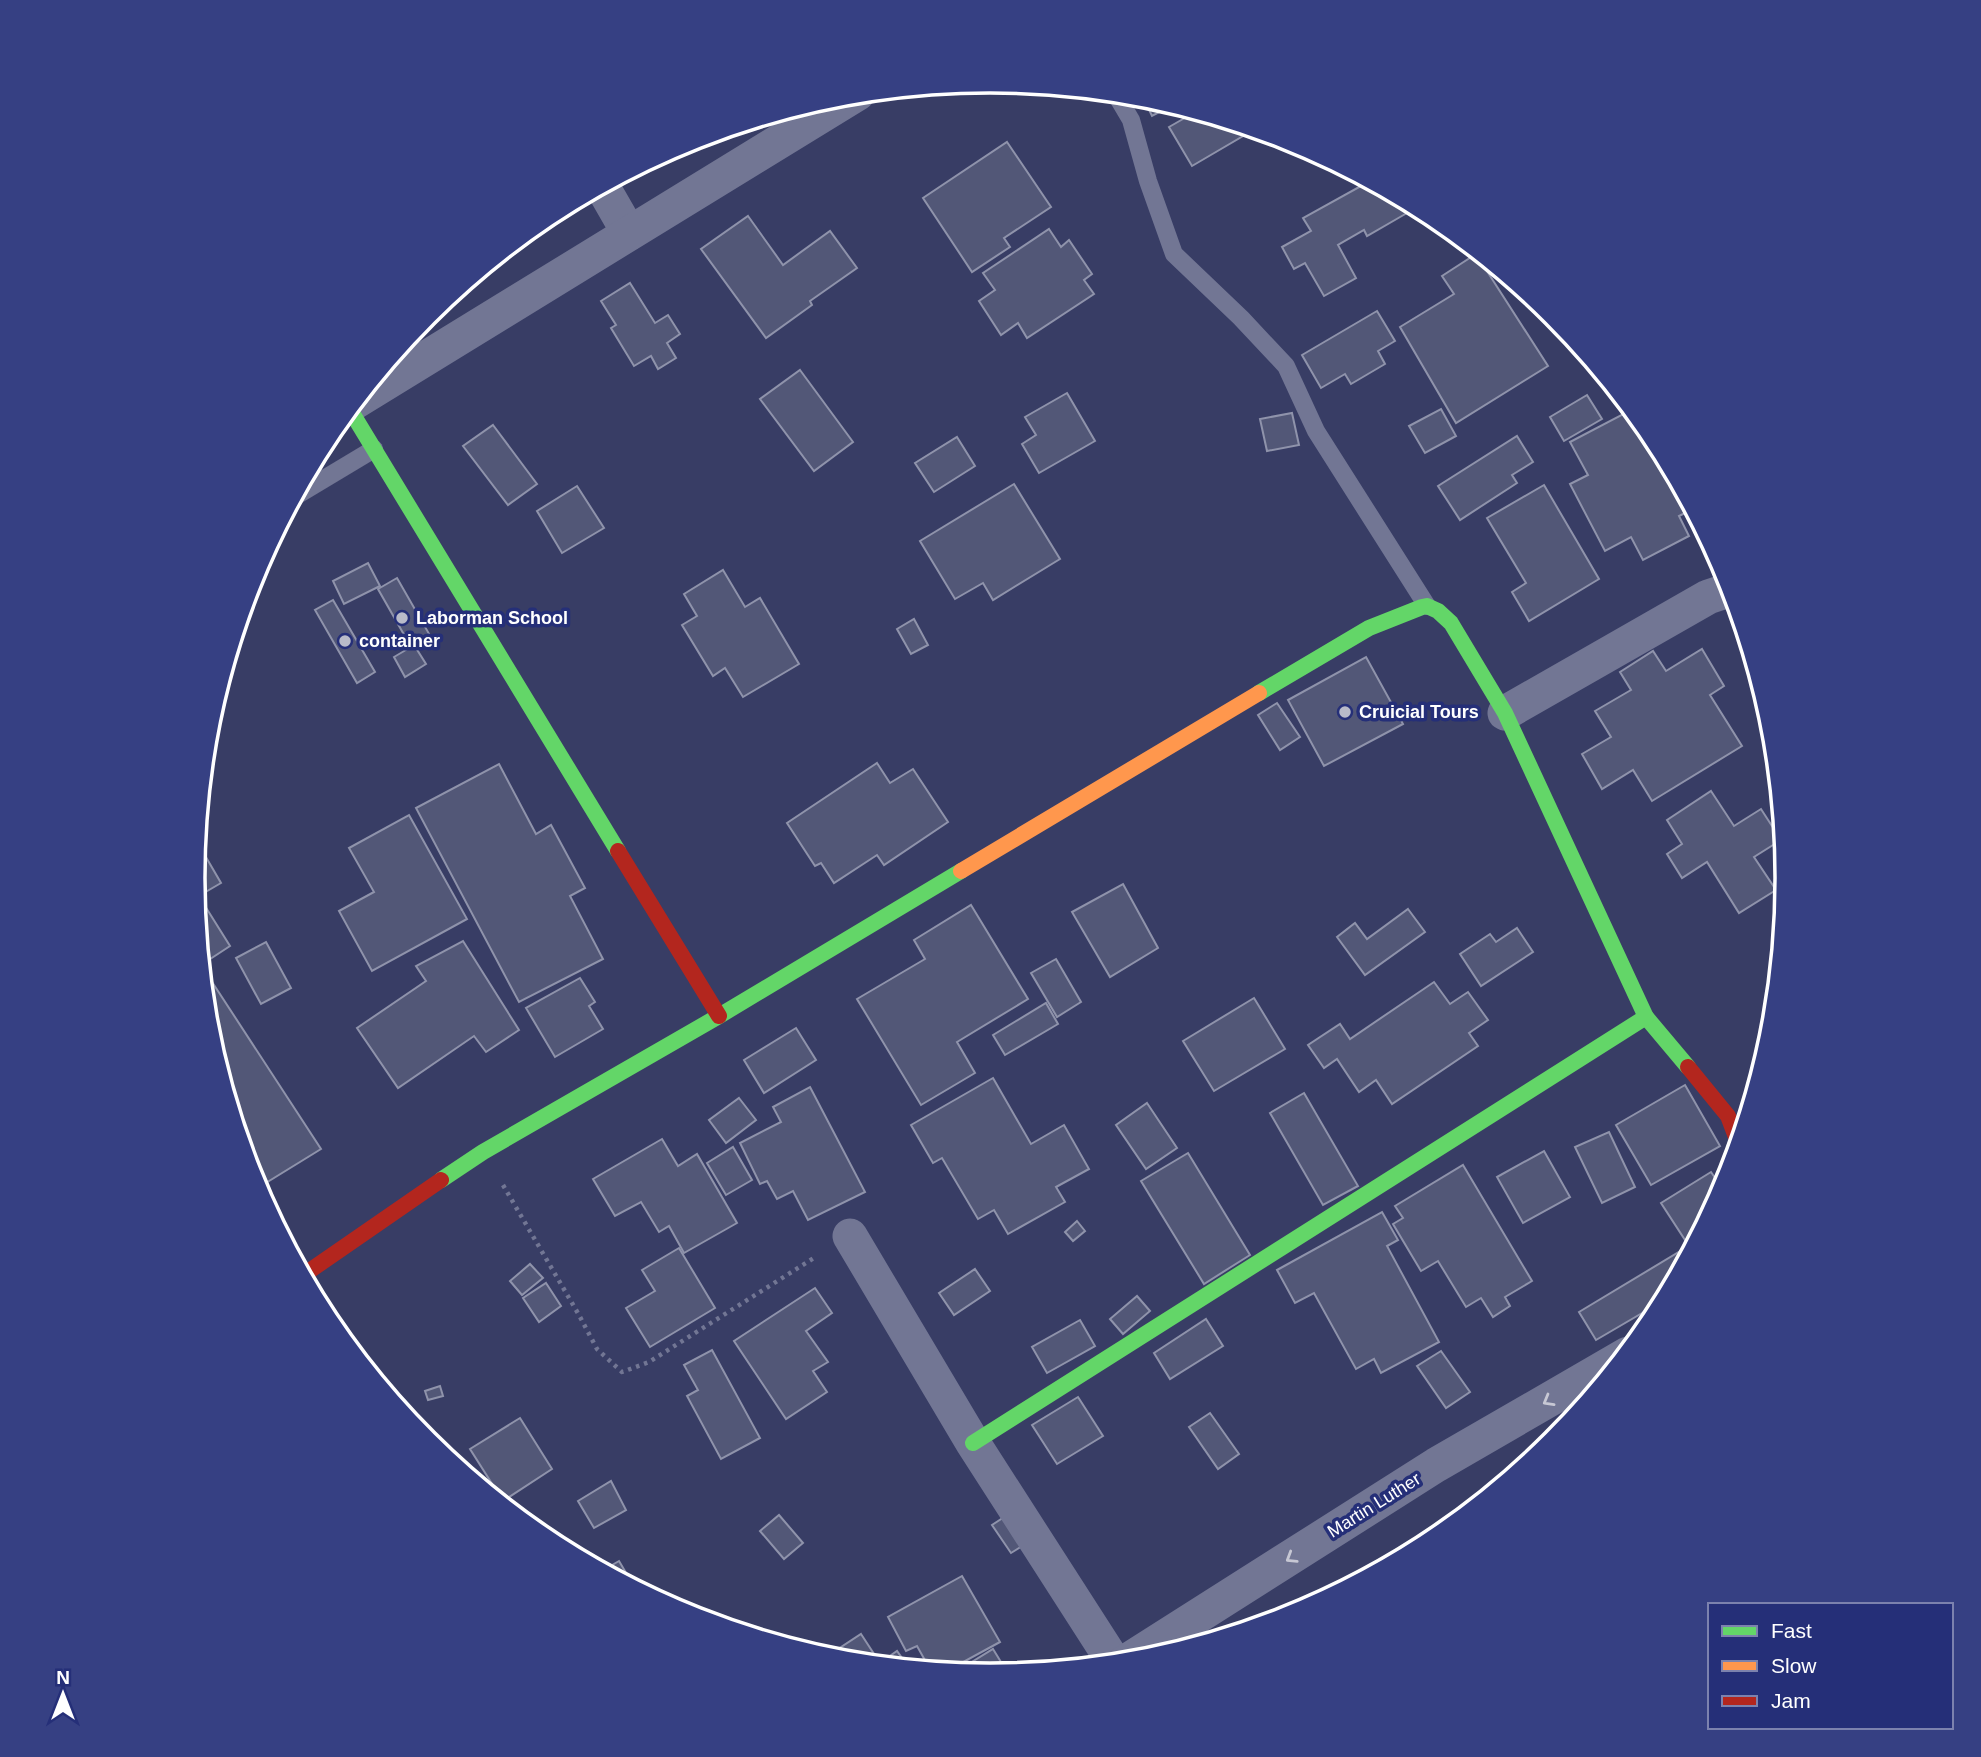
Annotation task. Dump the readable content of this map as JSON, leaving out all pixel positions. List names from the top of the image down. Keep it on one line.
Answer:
{"streets":{"street":["Martin Luther"]},"places":["Laborman School","container","Cruicial Tours"],"legend":["Fast","Slow","Jam"],"north":"top"}
